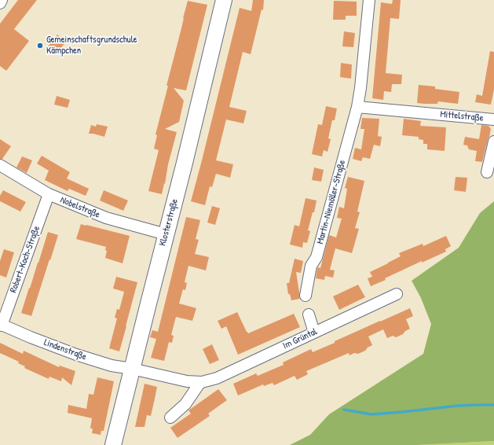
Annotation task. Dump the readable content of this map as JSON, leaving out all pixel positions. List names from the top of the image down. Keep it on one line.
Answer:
{"streets":{"main road":["Klosterstraße"],"street":["Mittelstraße","Martin-Niemöller-Straße","Nobelstraße","Robert-Koch-Straße","Im Grüntal","Lindenstraße"]},"crossings":[["Mittelstraße","Martin-Niemöller-Straße"],["Nobelstraße","Klosterstraße"],["Nobelstraße","Robert-Koch-Straße"],["Klosterstraße","Im Grüntal"],["Klosterstraße","Lindenstraße"],["Robert-Koch-Straße","Lindenstraße"],["Im Grüntal","Lindenstraße"]],"places":["Gemeinschaftsgrundschule Kämpchen"]}
